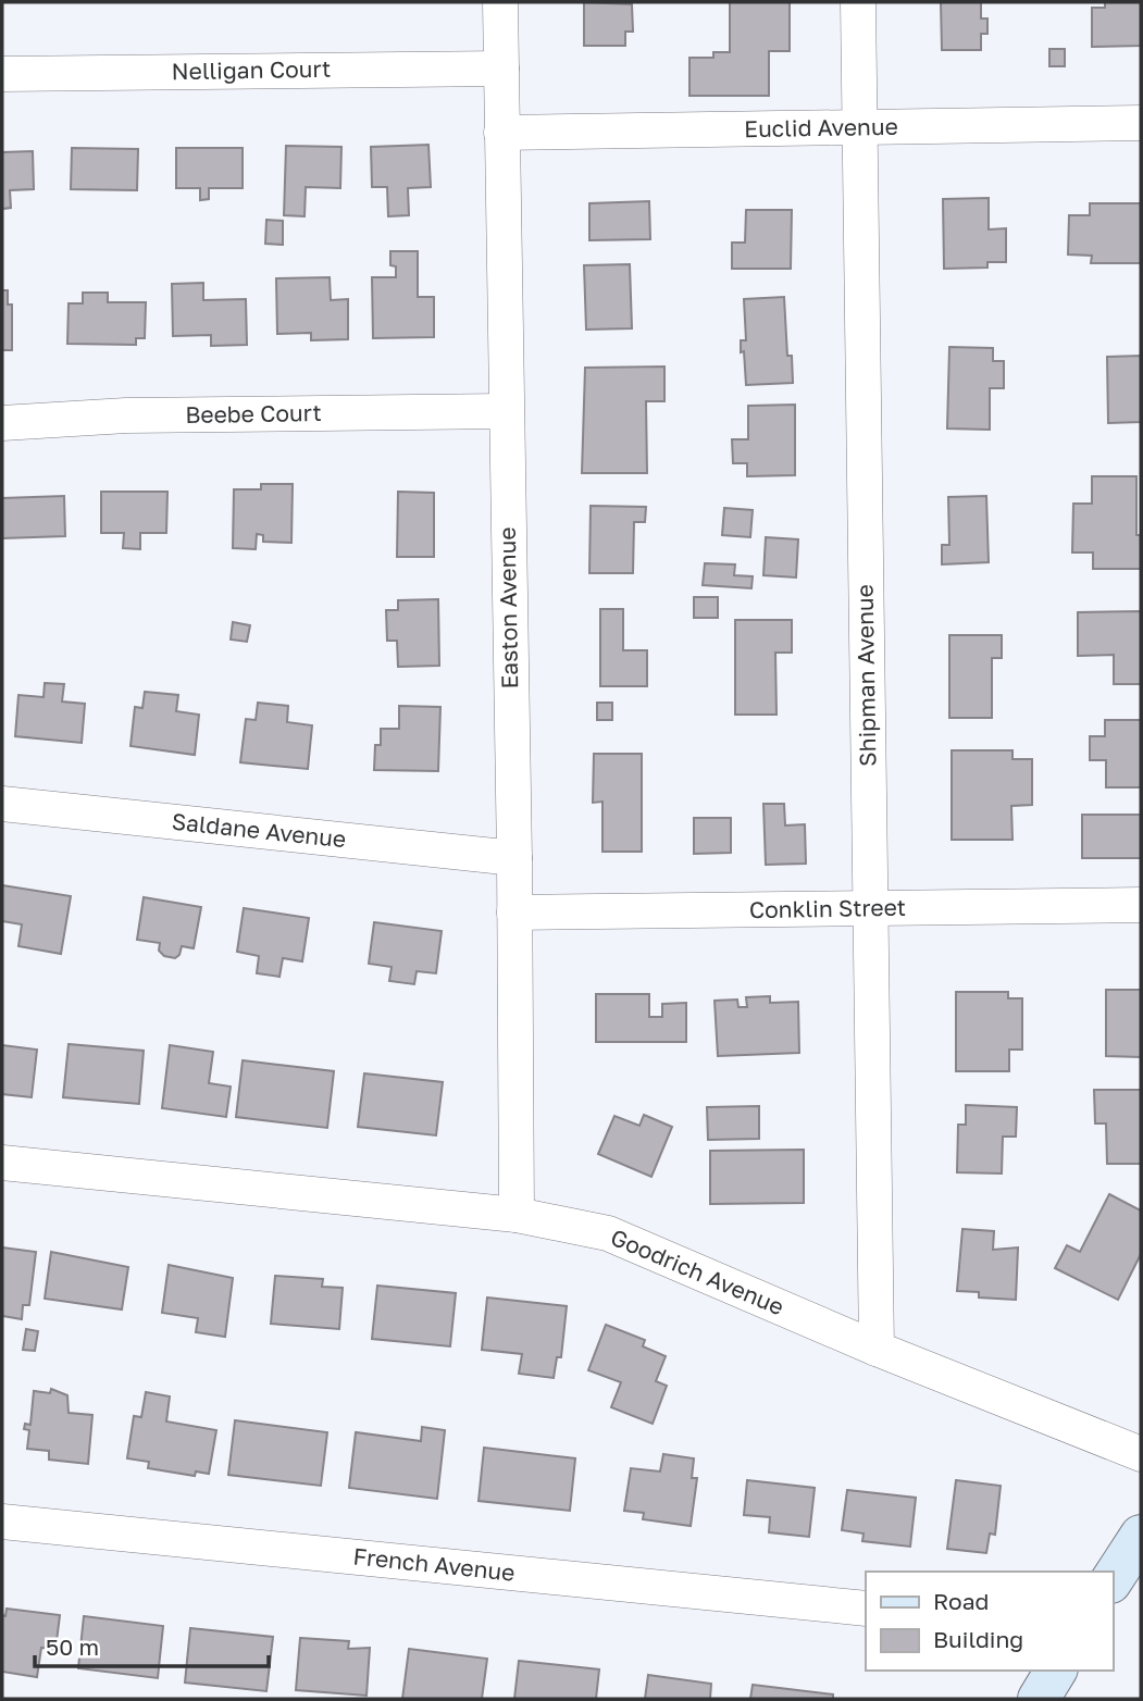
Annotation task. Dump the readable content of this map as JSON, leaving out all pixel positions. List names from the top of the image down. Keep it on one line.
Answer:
{"streets":{"street":["Nelligan Court","Euclid Avenue","Beebe Court","Easton Avenue","Shipman Avenue","Saldane Avenue","Conklin Street","Goodrich Avenue","French Avenue"]},"crossings":[["Nelligan Court","Easton Avenue"],["Euclid Avenue","Easton Avenue"],["Euclid Avenue","Shipman Avenue"],["Beebe Court","Easton Avenue"],["Easton Avenue","Saldane Avenue"],["Easton Avenue","Conklin Street"],["Easton Avenue","Goodrich Avenue"],["Shipman Avenue","Conklin Street"],["Shipman Avenue","Goodrich Avenue"]],"legend":["Road","Building"],"scale_bar":"50 m"}
